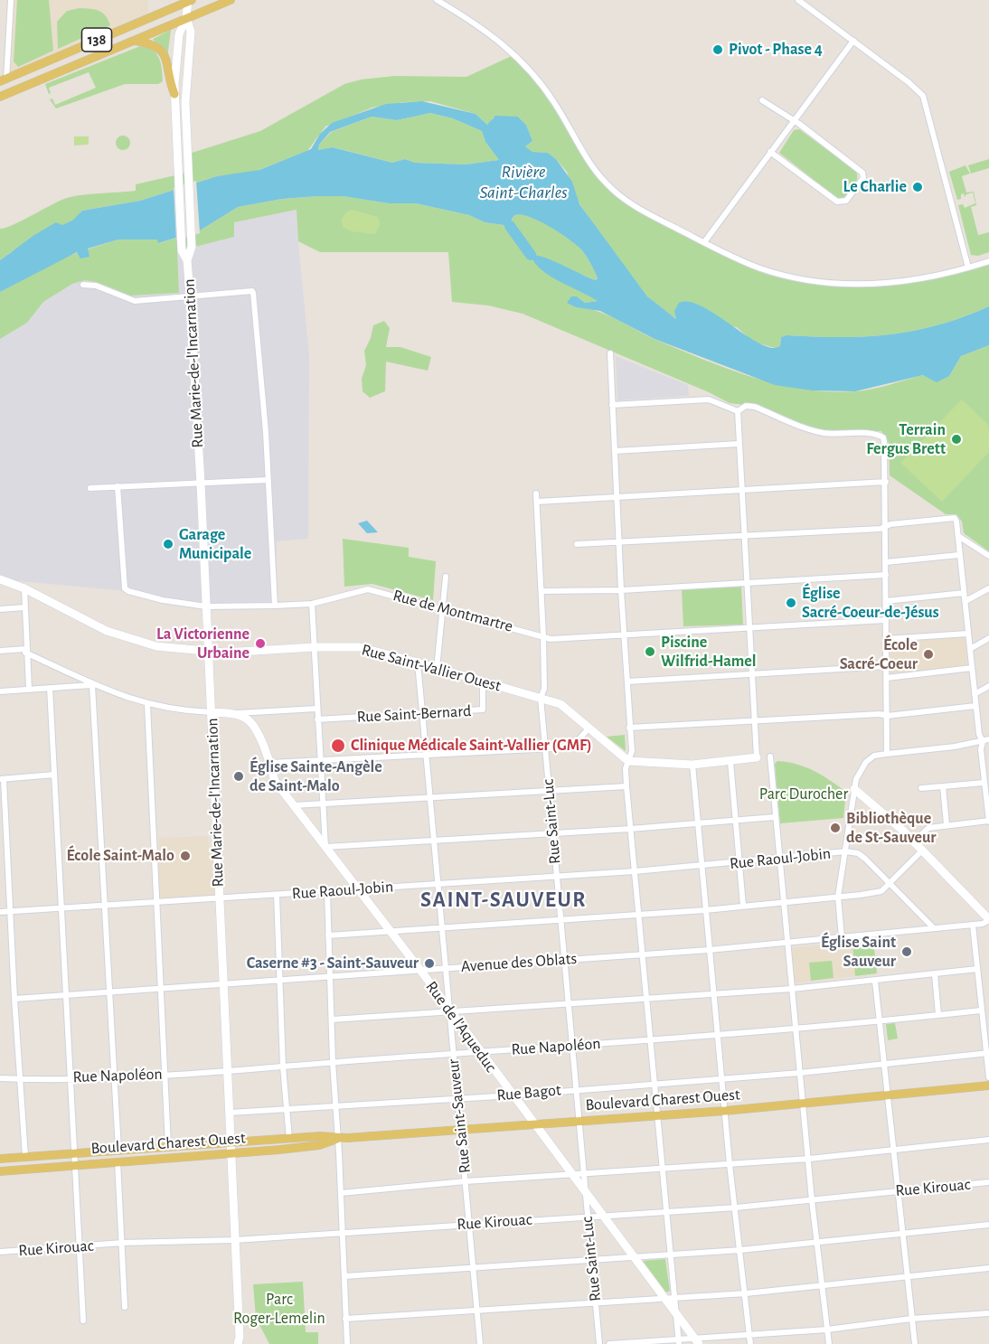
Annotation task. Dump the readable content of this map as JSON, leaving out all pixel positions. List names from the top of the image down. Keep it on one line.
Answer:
{"streets":{"main road":["138","Boulevard Charest Ouest"],"street":["Rue Marie-de-l'Incarnation","Rue de Montmartre","Rue Saint-Vallier Ouest","Rue Saint-Bernard","Rue Saint-Luc","Rue Raoul-Jobin","Avenue des Oblats","Rue de l'Aqueduc","Rue Napoléon","Rue Bagot","Rue Saint-Sauveur","Rue Kirouac"]},"crossings":[["138","Rue Marie-de-l'Incarnation"],["Rue Marie-de-l'Incarnation","Rue de Montmartre"],["Rue Marie-de-l'Incarnation","Rue Saint-Vallier Ouest"],["Rue Marie-de-l'Incarnation","Rue Raoul-Jobin"],["Rue Marie-de-l'Incarnation","Avenue des Oblats"],["Rue Marie-de-l'Incarnation","Rue Napoléon"],["Rue Marie-de-l'Incarnation","Rue Bagot"],["Rue Marie-de-l'Incarnation","Boulevard Charest Ouest"],["Rue Marie-de-l'Incarnation","Rue Kirouac"],["Rue de Montmartre","Rue Saint-Luc"],["Rue Saint-Vallier Ouest","Rue Saint-Bernard"],["Rue Saint-Vallier Ouest","Rue Saint-Luc"],["Rue Saint-Vallier Ouest","Rue Saint-Sauveur"],["Rue Saint-Bernard","Rue Saint-Sauveur"],["Rue Saint-Luc","Rue Raoul-Jobin"],["Rue Saint-Luc","Avenue des Oblats"],["Rue Saint-Luc","Rue de l'Aqueduc"],["Rue Saint-Luc","Rue Napoléon"],["Rue Saint-Luc","Rue Bagot"],["Rue Saint-Luc","Boulevard Charest Ouest"],["Rue Saint-Luc","Rue Kirouac"],["Rue Raoul-Jobin","Rue de l'Aqueduc"],["Rue Raoul-Jobin","Rue Saint-Sauveur"],["Avenue des Oblats","Rue de l'Aqueduc"],["Avenue des Oblats","Rue Saint-Sauveur"],["Rue de l'Aqueduc","Rue Napoléon"],["Rue de l'Aqueduc","Rue Bagot"],["Rue de l'Aqueduc","Boulevard Charest Ouest"],["Rue de l'Aqueduc","Rue Saint-Sauveur"],["Rue de l'Aqueduc","Rue Kirouac"],["Rue Napoléon","Rue Saint-Sauveur"],["Rue Bagot","Rue Saint-Sauveur"],["Boulevard Charest Ouest","Rue Saint-Sauveur"],["Rue Saint-Sauveur","Rue Kirouac"]],"districts":["SAINT-SAUVEUR"],"water":["Rivière Saint-Charles"],"parks":["Parc Durocher","Parc Roger-Lemelin"],"places":["Pivot - Phase 4","Le Charlie","Terrain Fergus Brett","Garage Municipale","Église Sacré-Coeur-de-Jésus","La Victorienne Urbaine","Piscine Wilfrid-Hamel","École Sacré-Coeur","Clinique Médicale Saint-Vallier (GMF)","Église Sainte-Angèle de Saint-Malo","Bibliothèque de St-Sauveur","École Saint-Malo","Église Saint Sauveur","Caserne #3 - Saint-Sauveur"]}
